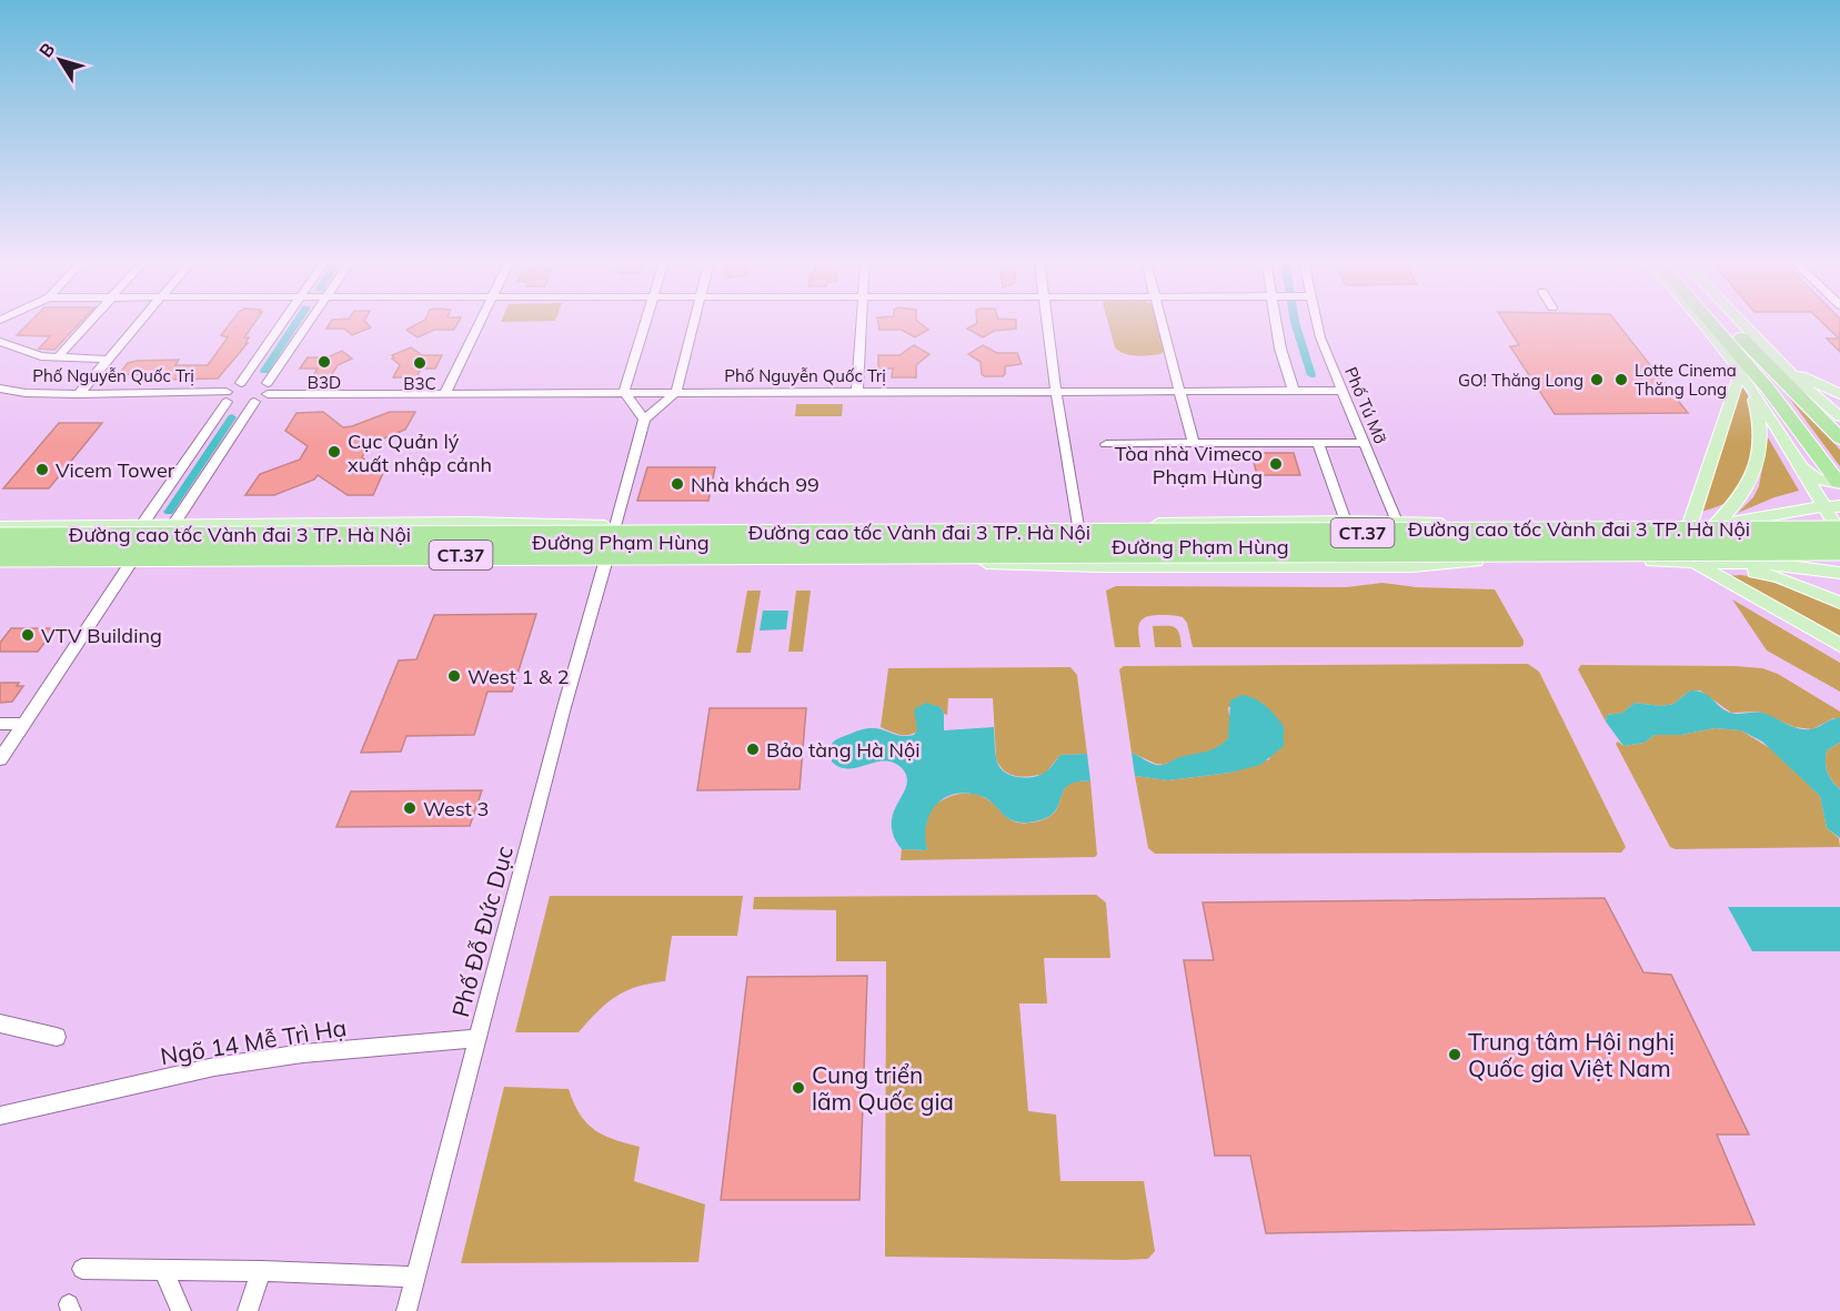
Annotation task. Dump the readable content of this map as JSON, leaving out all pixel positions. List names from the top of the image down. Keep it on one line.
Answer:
{"streets":{"highway":["Đường cao tốc Vành đai 3 TP. Hà Nội","CT.37"],"main road":["Đường Phạm Hùng"],"street":["Phố Nguyễn Quốc Trị","Phố Tú Mỡ","Phố Đỗ Đức Dục","Ngõ 14 Mễ Trì Hạ"]},"crossings":[["Phố Nguyễn Quốc Trị","Phố Tú Mỡ"],["Phố Tú Mỡ","Đường Phạm Hùng"],["Đường Phạm Hùng","Phố Đỗ Đức Dục"],["Phố Đỗ Đức Dục","Ngõ 14 Mễ Trì Hạ"]],"places":["B3D","B3C","GO! Thăng Long","Lotte Cinema Thăng Long","Cục Quản lý xuất nhập cảnh","Tòa nhà Vimeco Phạm Hùng","Vicem Tower","Nhà khách 99","VTV Building","West 1 & 2","Bảo tàng Hà Nội","West 3","Trung tâm Hội nghị Quốc gia Việt Nam","Cung triển lãm Quốc gia"],"north":"top left"}
